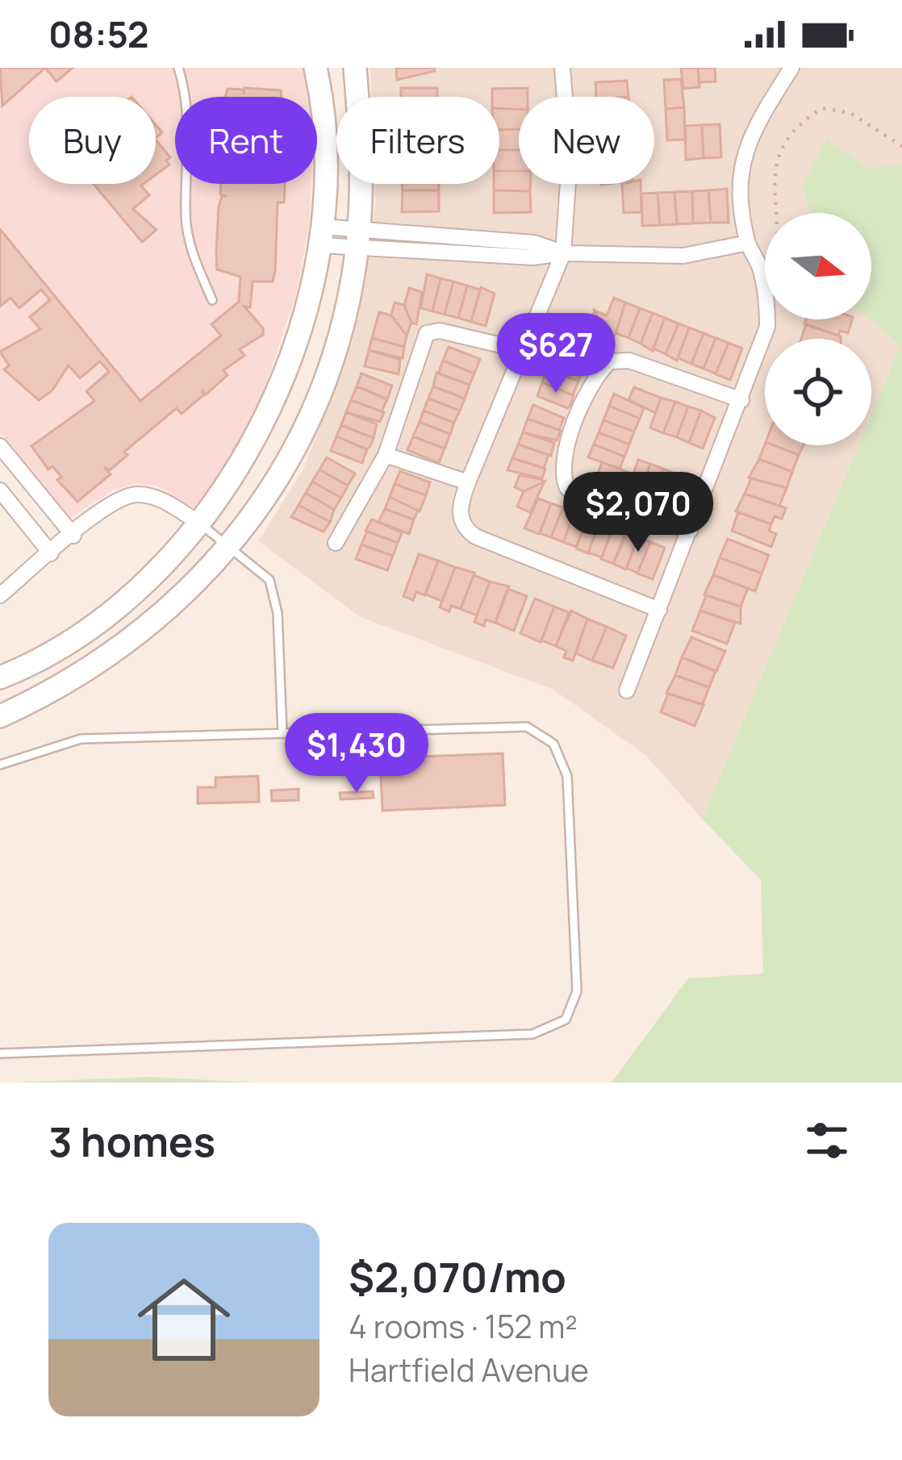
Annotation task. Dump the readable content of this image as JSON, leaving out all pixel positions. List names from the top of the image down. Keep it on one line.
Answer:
{"north":"right","page":{"status":"08:52","chip":["Buy","Rent","Filters","New"],"price":["$627","$2,070","$1,430"],"heading":"3 homes","list":[{"name":"$2,070/mo","note":"4 rooms · 152 m² · Hartfield Avenue"}]}}
